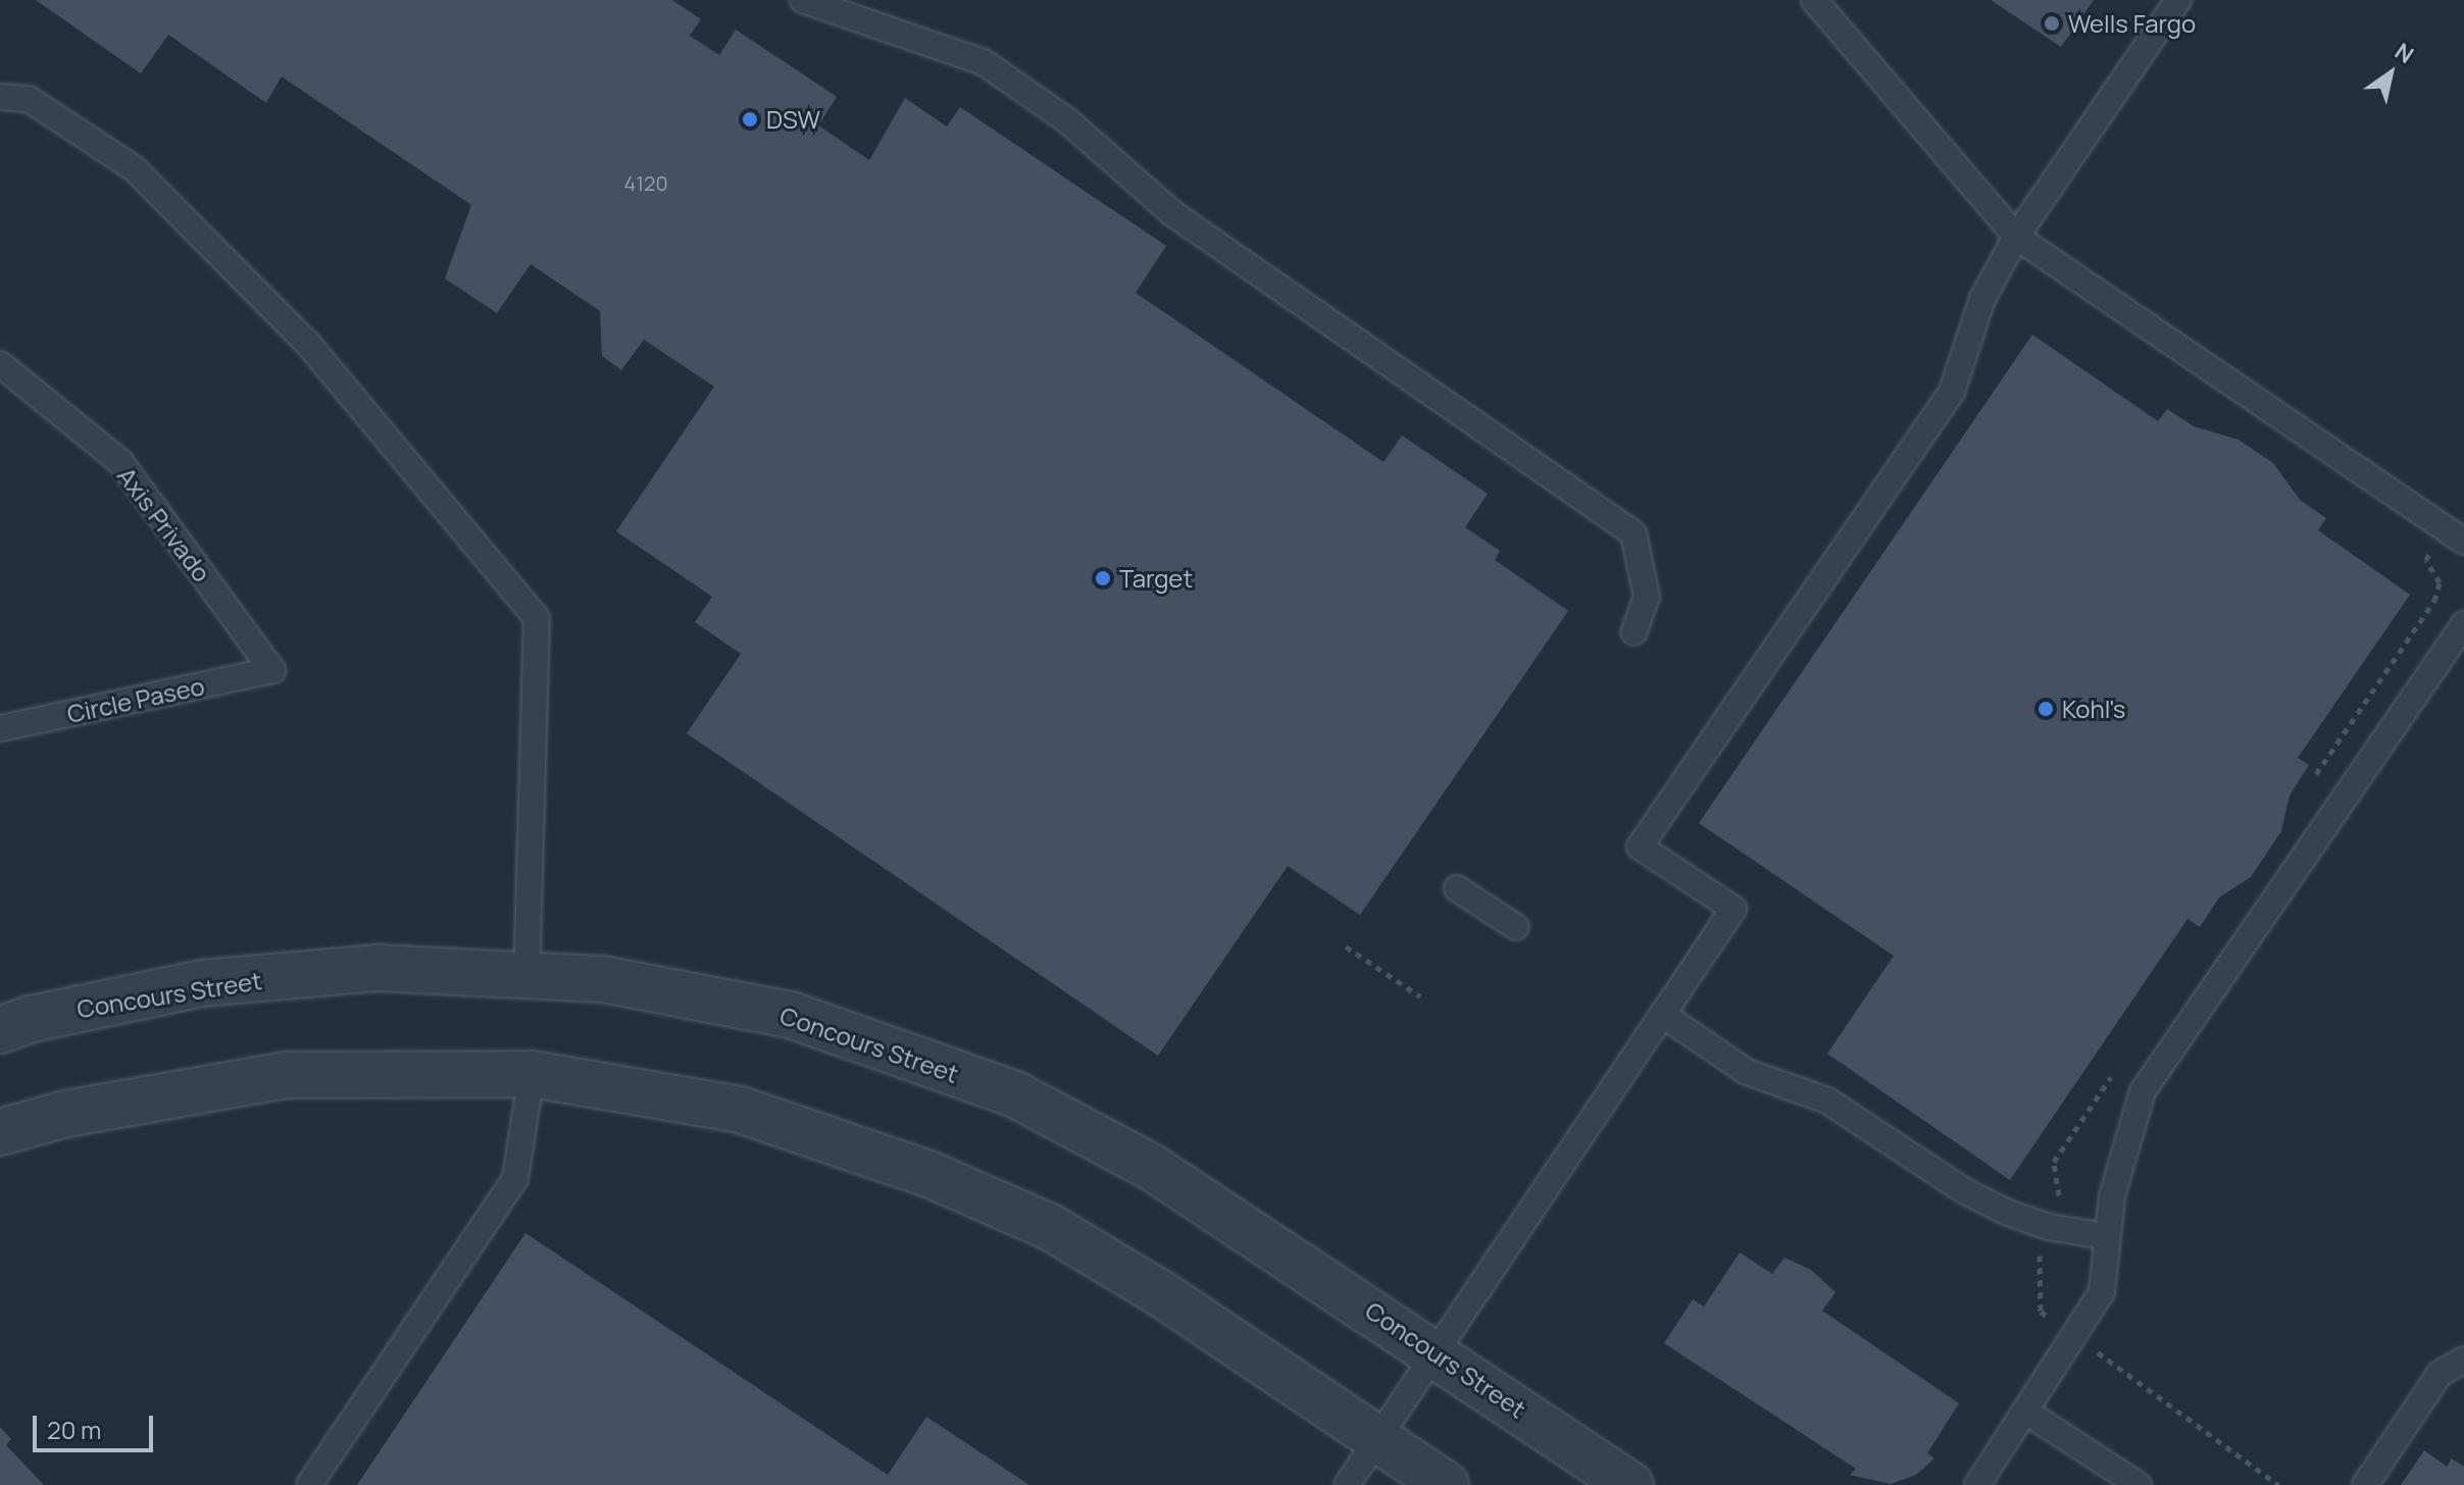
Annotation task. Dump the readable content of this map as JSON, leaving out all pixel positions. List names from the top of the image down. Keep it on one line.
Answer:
{"streets":{"street":["Concours Street"],"lane":["Axis Privado","Circle Paseo"]},"crossings":[["Axis Privado","Circle Paseo"]],"places":["Wells Fargo","DSW","Target","Kohl's"],"house_numbers":["4120"],"scale_bar":"20 m","north":"top right"}
